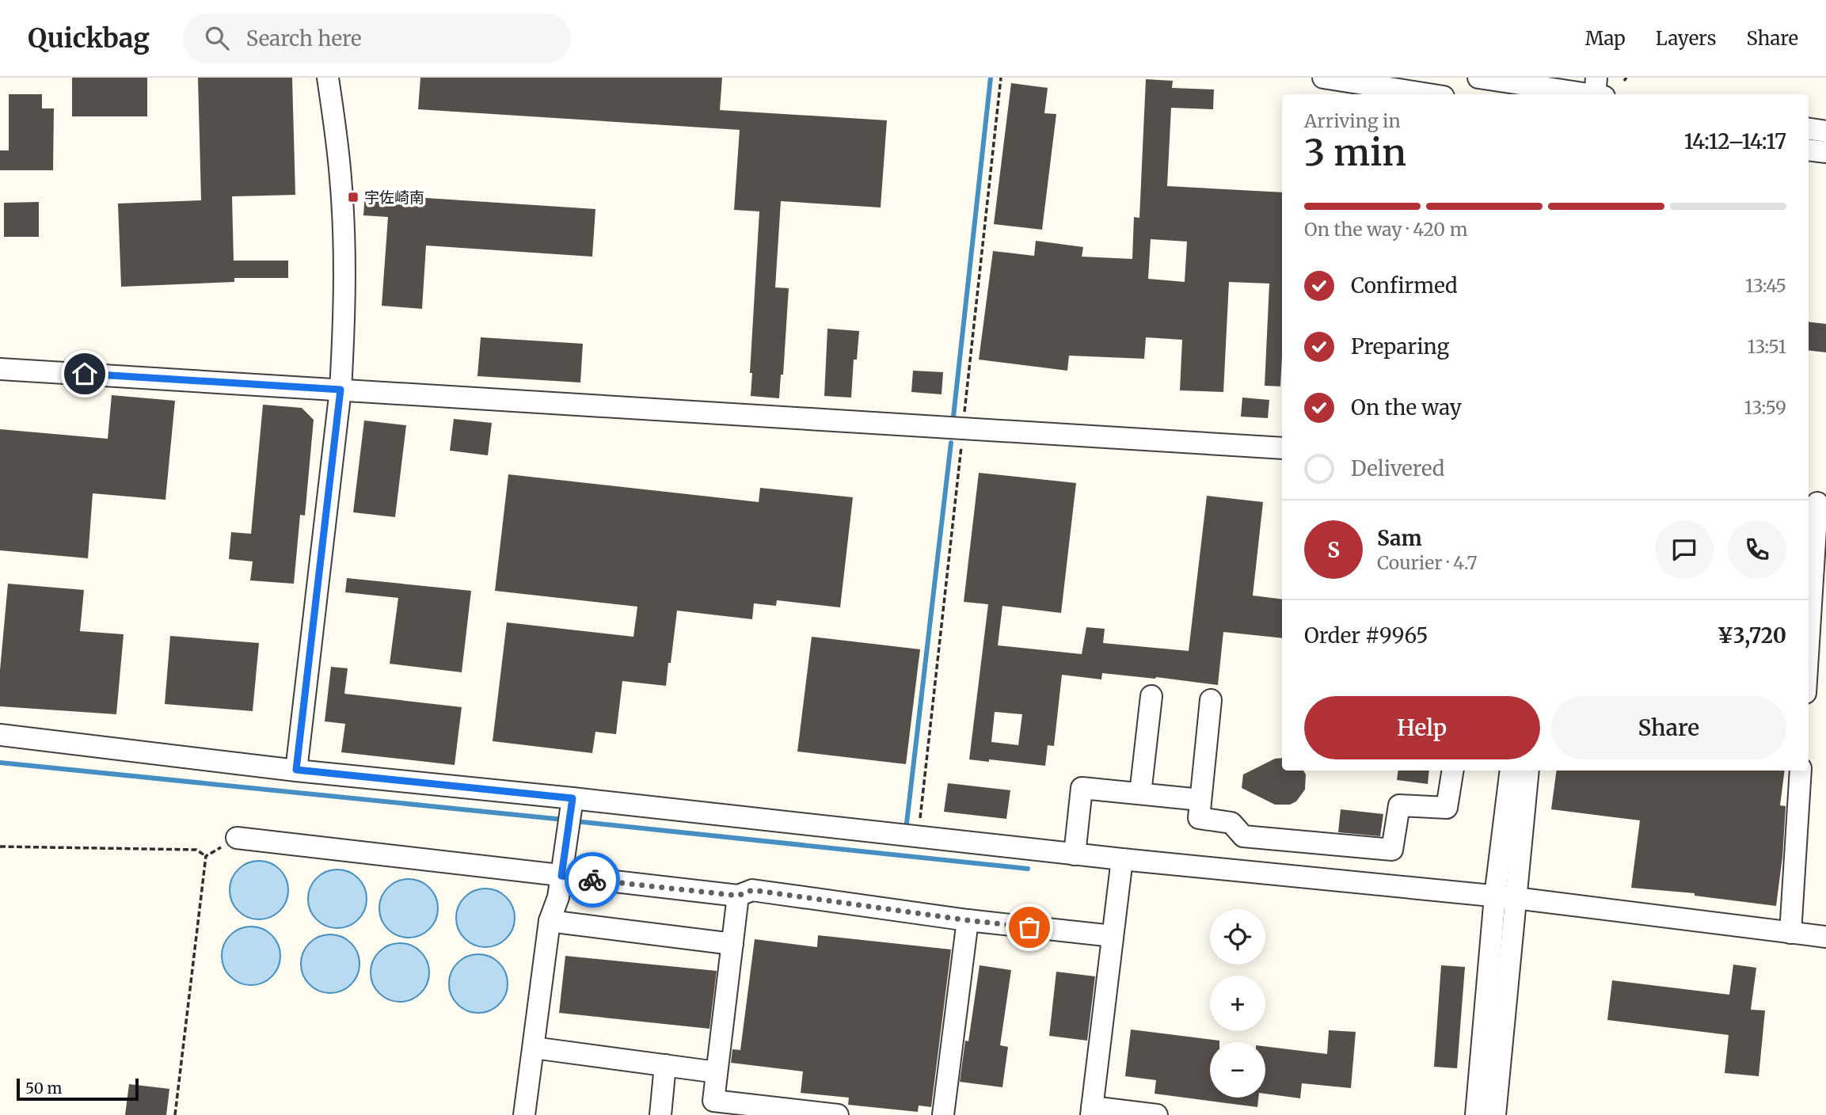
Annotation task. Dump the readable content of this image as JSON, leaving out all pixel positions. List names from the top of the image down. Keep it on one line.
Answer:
{"places":{"transit":["宇佐崎南"]},"scale_bar":"50 m","page":{"header":"Quickbag","search":"Search here","nav":["Map","Layers","Share"],"heading":["3 min","Arriving in","14:12–14:17"],"panel":["Sam","Courier · 4.7","Order #9965","¥3,720"],"bar":"On the way · 420 m","list":[["Confirmed","13:45"],["Preparing","13:51"],["On the way","13:59"],"Delivered"],"round":"S","buttons":["Help","Share"],"map_buttons":["+","−"],"scale":"50 m"}}
